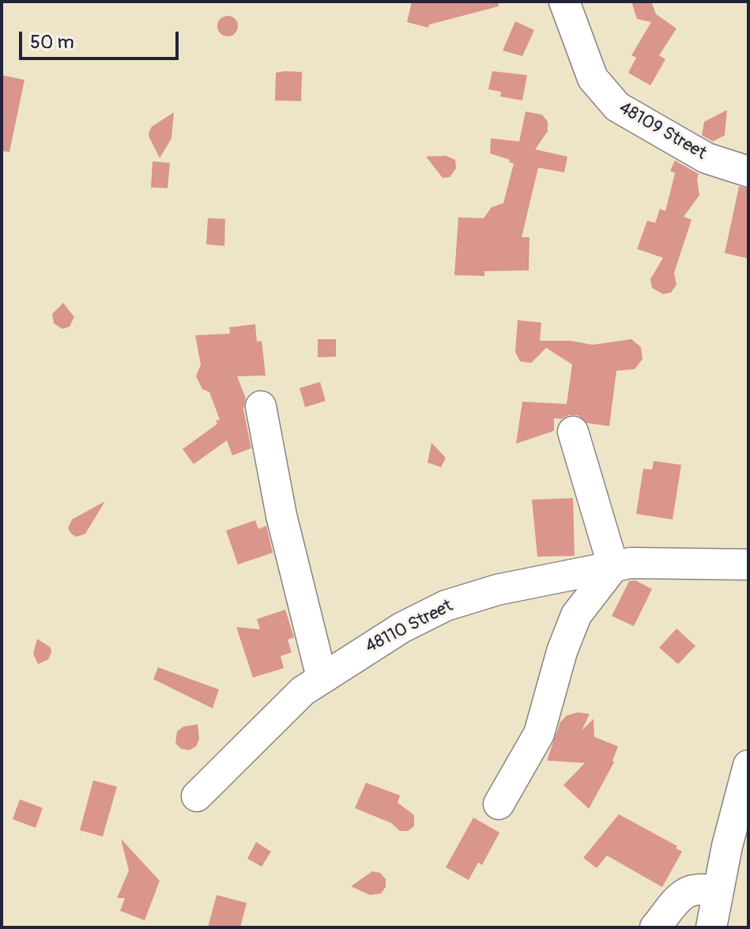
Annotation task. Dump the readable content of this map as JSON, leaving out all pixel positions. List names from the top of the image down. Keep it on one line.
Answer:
{"streets":{"street":["48109 Street","48110 Street"]},"scale_bar":"50 m"}
